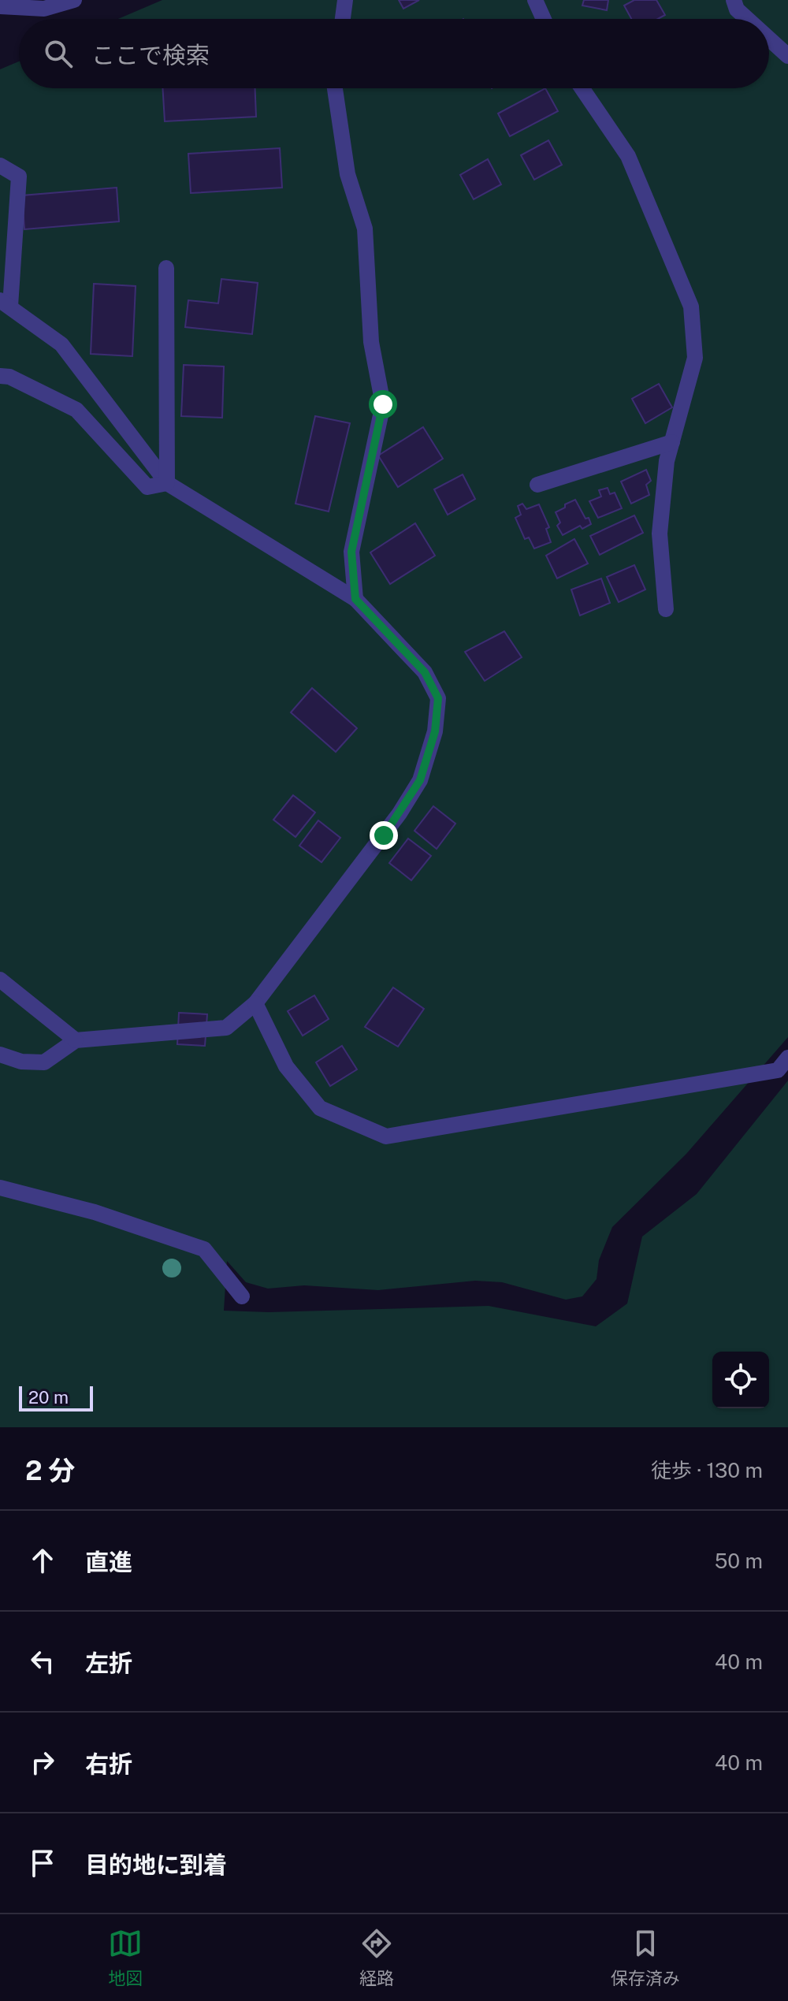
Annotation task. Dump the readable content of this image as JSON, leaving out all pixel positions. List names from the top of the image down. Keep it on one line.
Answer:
{"scale_bar":"20 m","page":{"search":"ここで検索","scale":"20 m","heading":["2 分","徒歩 · 130 m"],"list":[["直進","50 m"],["左折","40 m"],["右折","40 m"],"目的地に到着"],"nav":["地図","経路","保存済み"]}}
